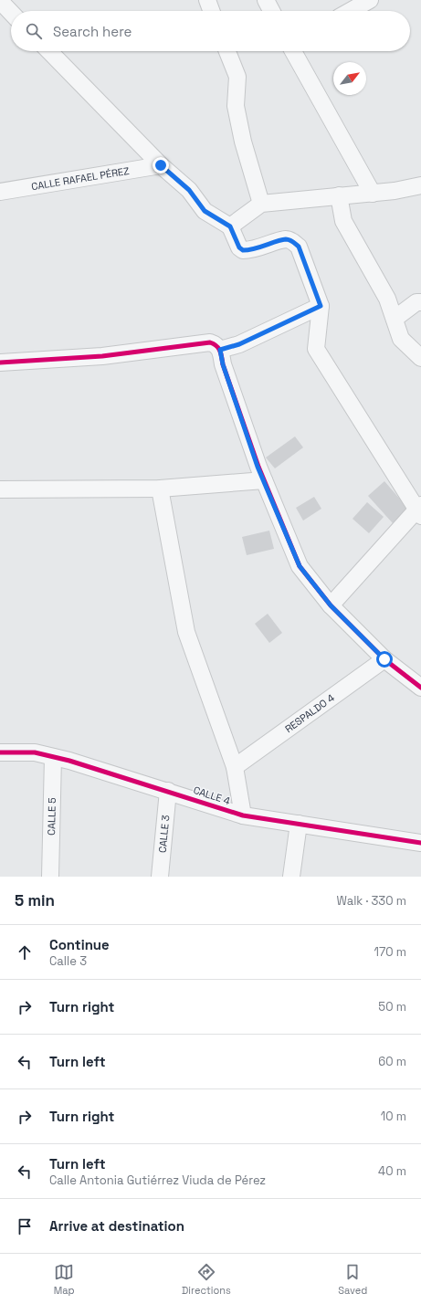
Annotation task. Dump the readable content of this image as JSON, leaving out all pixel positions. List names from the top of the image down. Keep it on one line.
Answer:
{"streets":{"street":["CALLE RAFAEL PÉREZ","RESPALDO 4","CALLE 4","CALLE 5","CALLE 3"]},"crossings":[["CALLE 4","CALLE 5"],["CALLE 4","CALLE 3"]],"north":"top right","page":{"search":"Search here","heading":["5 min","Walk · 330 m"],"list":[["Continue","Calle 3","170 m"],["Turn right","50 m"],["Turn left","60 m"],["Turn right","10 m"],["Turn left","Calle Antonia Gutiérrez Viuda de Pérez","40 m"],"Arrive at destination"],"nav":["Map","Directions","Saved"]}}
